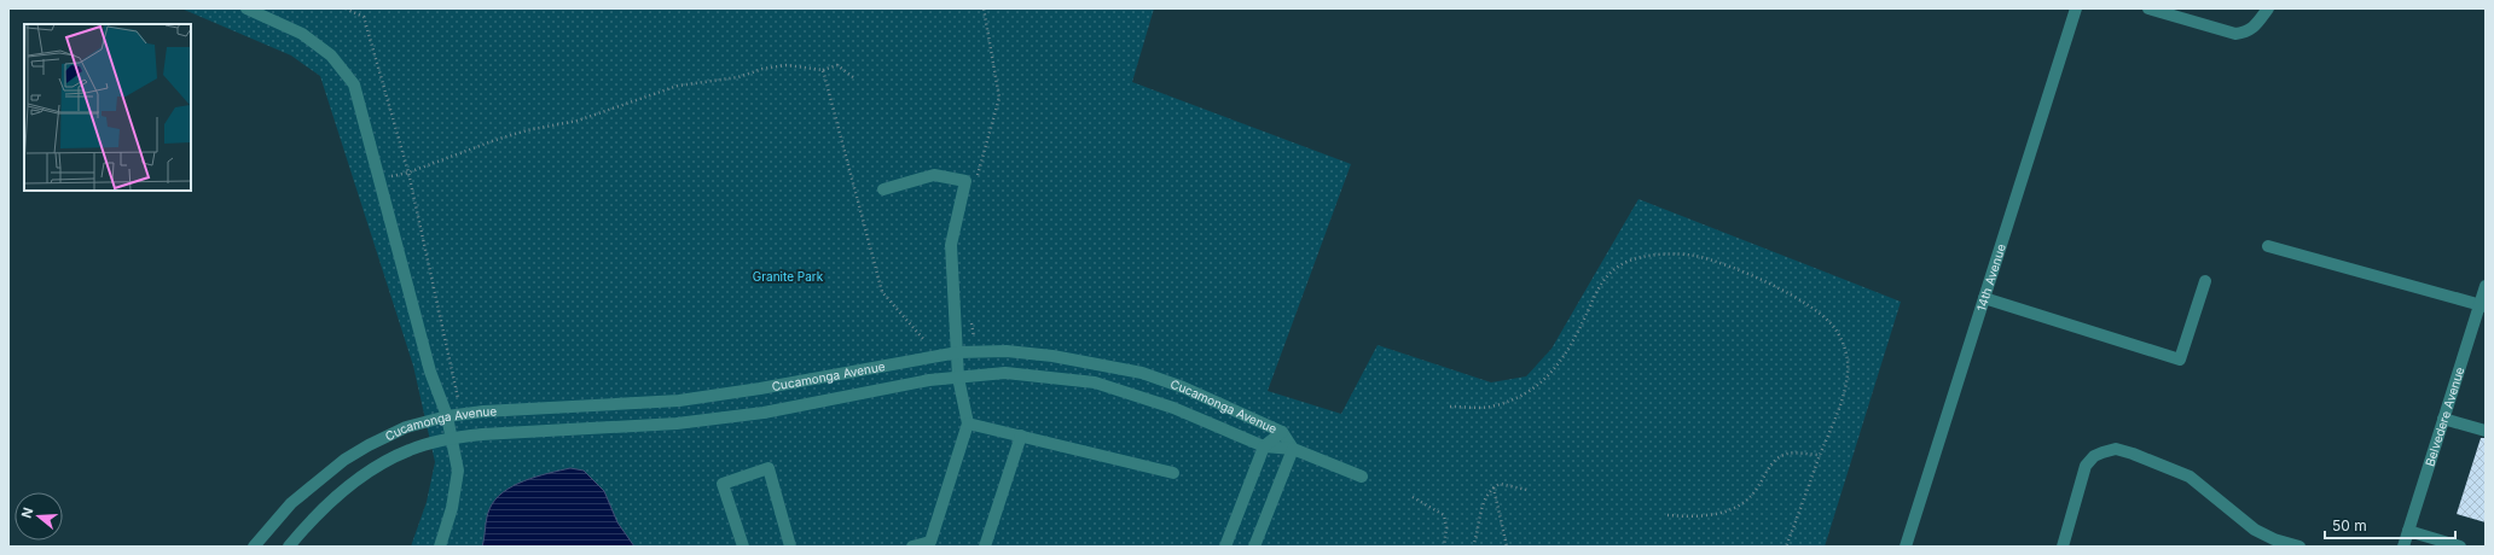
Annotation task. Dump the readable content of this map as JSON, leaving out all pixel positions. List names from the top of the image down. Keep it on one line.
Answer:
{"streets":{"street":["14th Avenue","Cucamonga Avenue","Belvedere Avenue"]},"parks":["Granite Park"],"scale_bar":"50 m","north":"left"}
